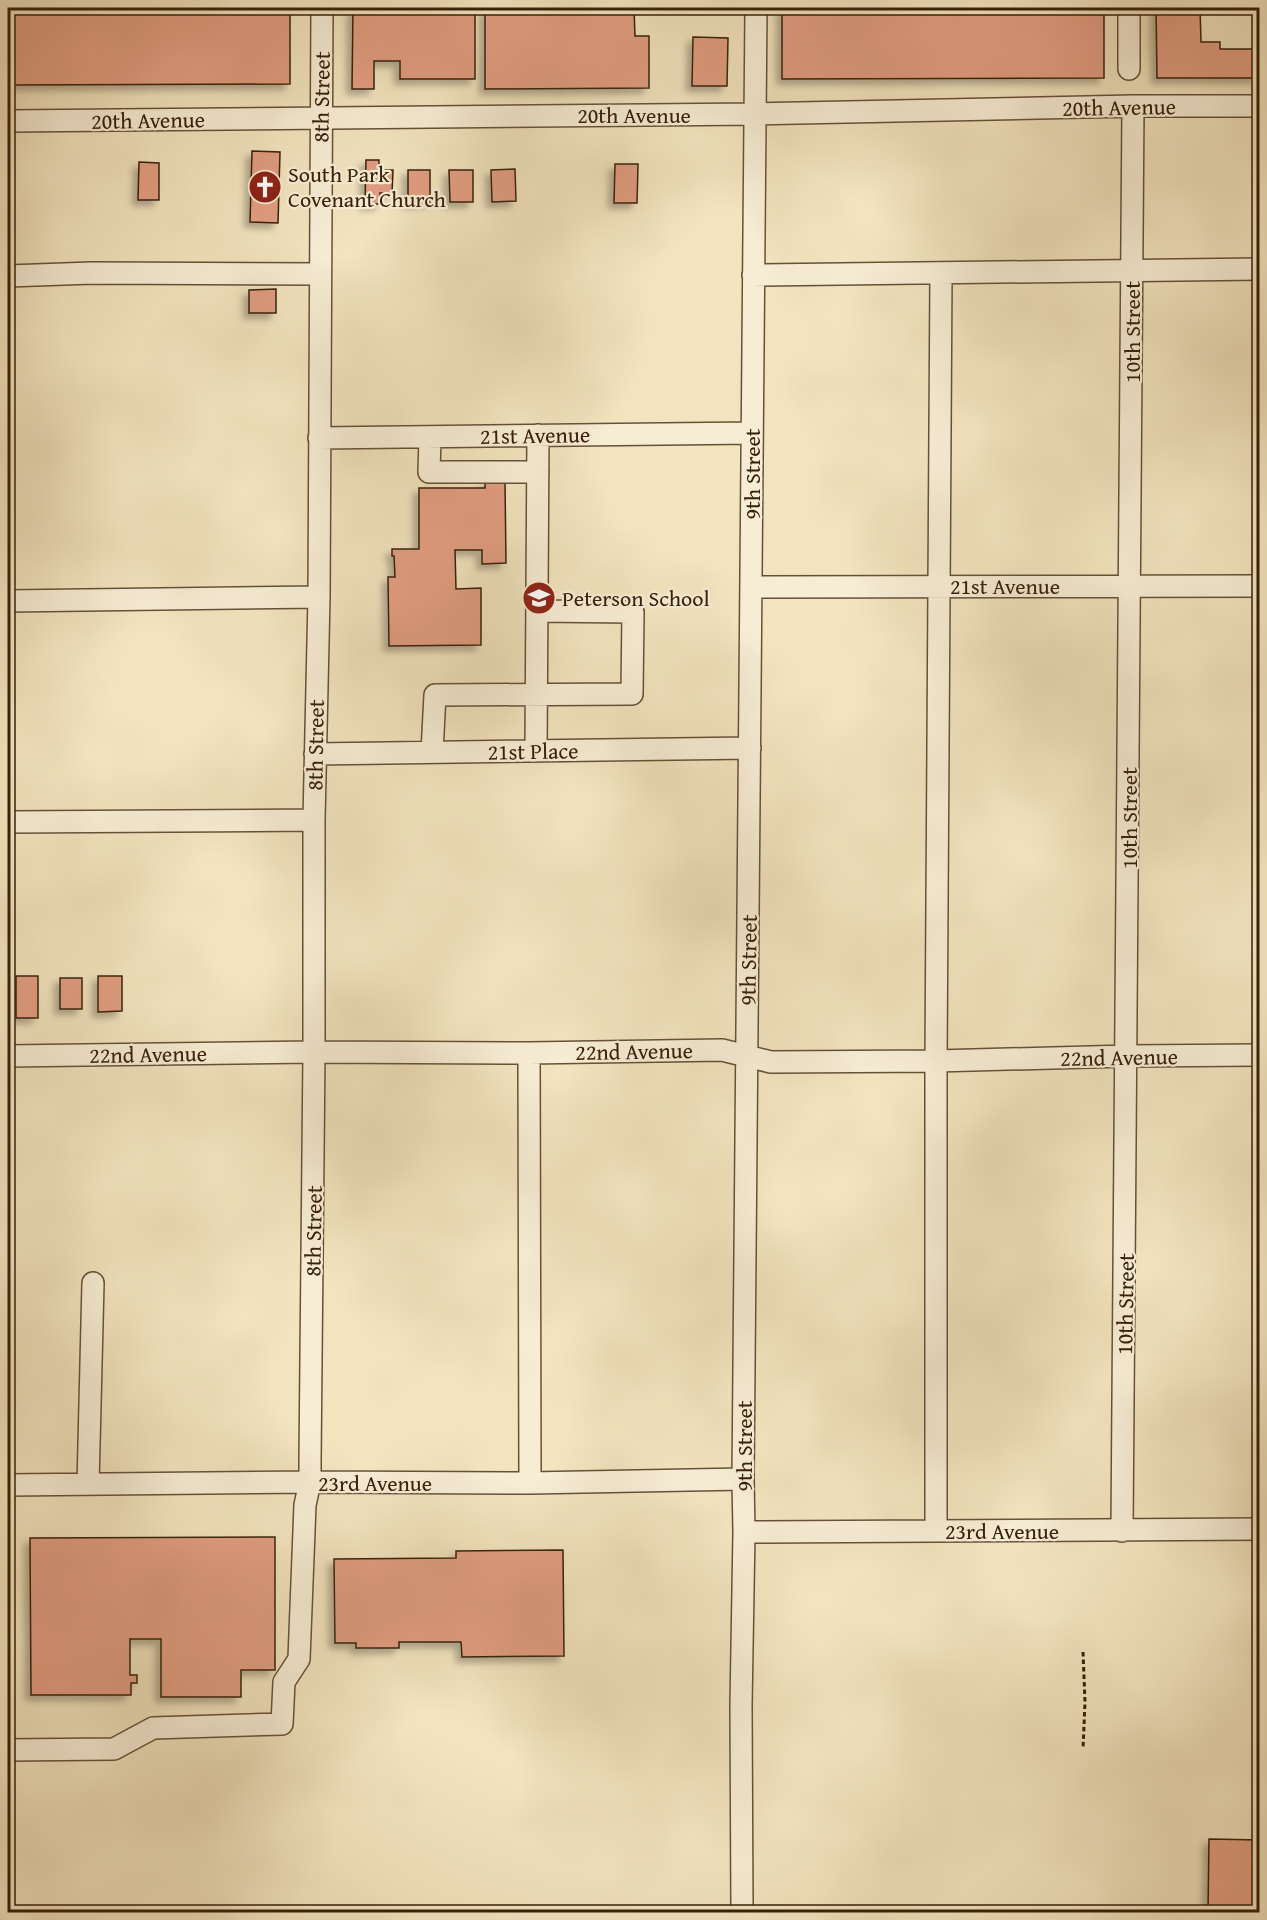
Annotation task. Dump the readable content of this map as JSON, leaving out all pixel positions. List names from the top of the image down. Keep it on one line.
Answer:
{"streets":{"street":["8th Street","20th Avenue","10th Street","21st Avenue","9th Street","21st Place","22nd Avenue","23rd Avenue"]},"crossings":[["8th Street","20th Avenue"],["8th Street","21st Avenue"],["8th Street","21st Place"],["8th Street","22nd Avenue"],["8th Street","23rd Avenue"],["20th Avenue","10th Street"],["20th Avenue","9th Street"],["10th Street","21st Avenue"],["10th Street","22nd Avenue"],["10th Street","23rd Avenue"],["21st Avenue","9th Street"],["9th Street","21st Place"],["9th Street","22nd Avenue"],["9th Street","23rd Avenue"]],"places":{"church":["South Park Covenant Church"],"school or university":["Peterson School"]}}
